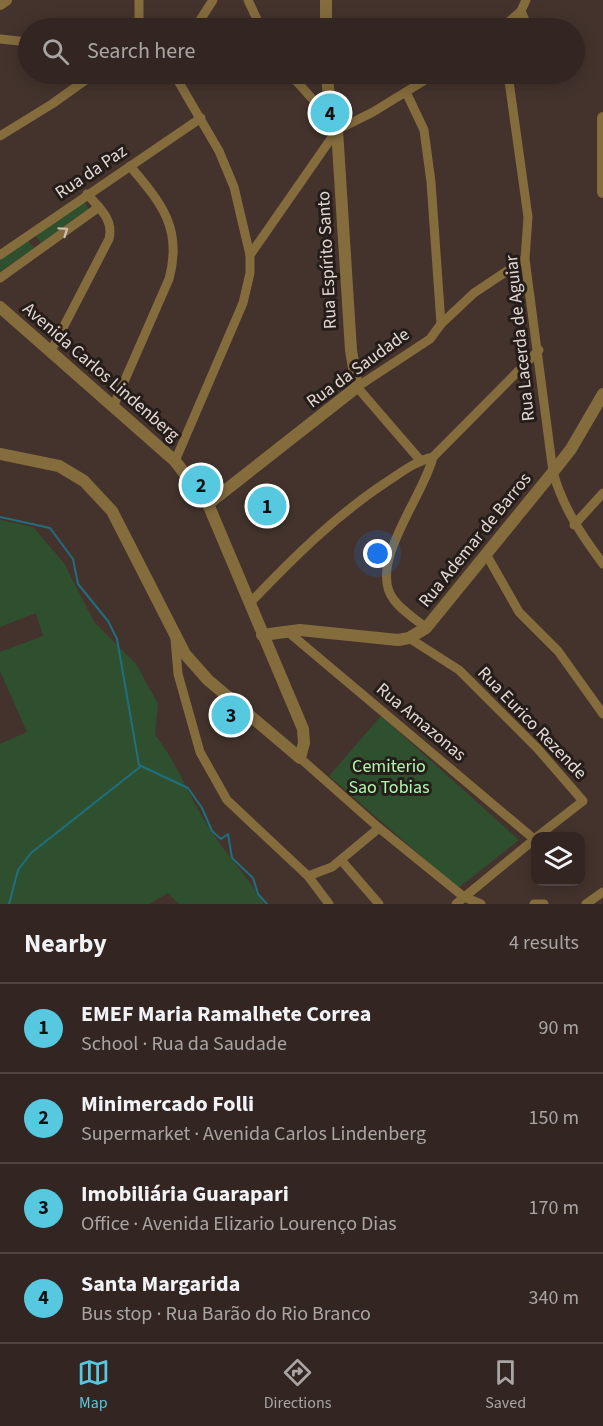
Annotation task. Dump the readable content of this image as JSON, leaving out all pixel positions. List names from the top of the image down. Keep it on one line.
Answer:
{"streets":{"street":["Rua da Paz","Rua Espírito Santo","Rua Lacerda de Aguiar","Rua da Saudade","Avenida Carlos Lindenberg","Rua Ademar de Barros","Rua Amazonas","Rua Eurico Rezende"]},"crossings":[["Rua Espírito Santo","Rua da Saudade"],["Rua Lacerda de Aguiar","Rua da Saudade"],["Rua Lacerda de Aguiar","Rua Ademar de Barros"],["Rua da Saudade","Avenida Carlos Lindenberg"],["Avenida Carlos Lindenberg","Rua Ademar de Barros"],["Rua Ademar de Barros","Rua Amazonas"],["Rua Ademar de Barros","Rua Eurico Rezende"]],"parks":["Cemiterio Sao Tobias"],"page":{"search":"Search here","pins":["4","2","1","3"],"heading":["Nearby","4 results"],"list":[{"mark":"1","name":"EMEF Maria Ramalhete Correa","note":"School · Rua da Saudade","value":"90 m"},{"mark":"2","name":"Minimercado Folli","note":"Supermarket · Avenida Carlos Lindenberg","value":"150 m"},{"mark":"3","name":"Imobiliária Guarapari","note":"Office · Avenida Elizario Lourenço Dias","value":"170 m"},{"mark":"4","name":"Santa Margarida","note":"Bus stop · Rua Barão do Rio Branco","value":"340 m"}],"nav":["Map","Directions","Saved"]}}
